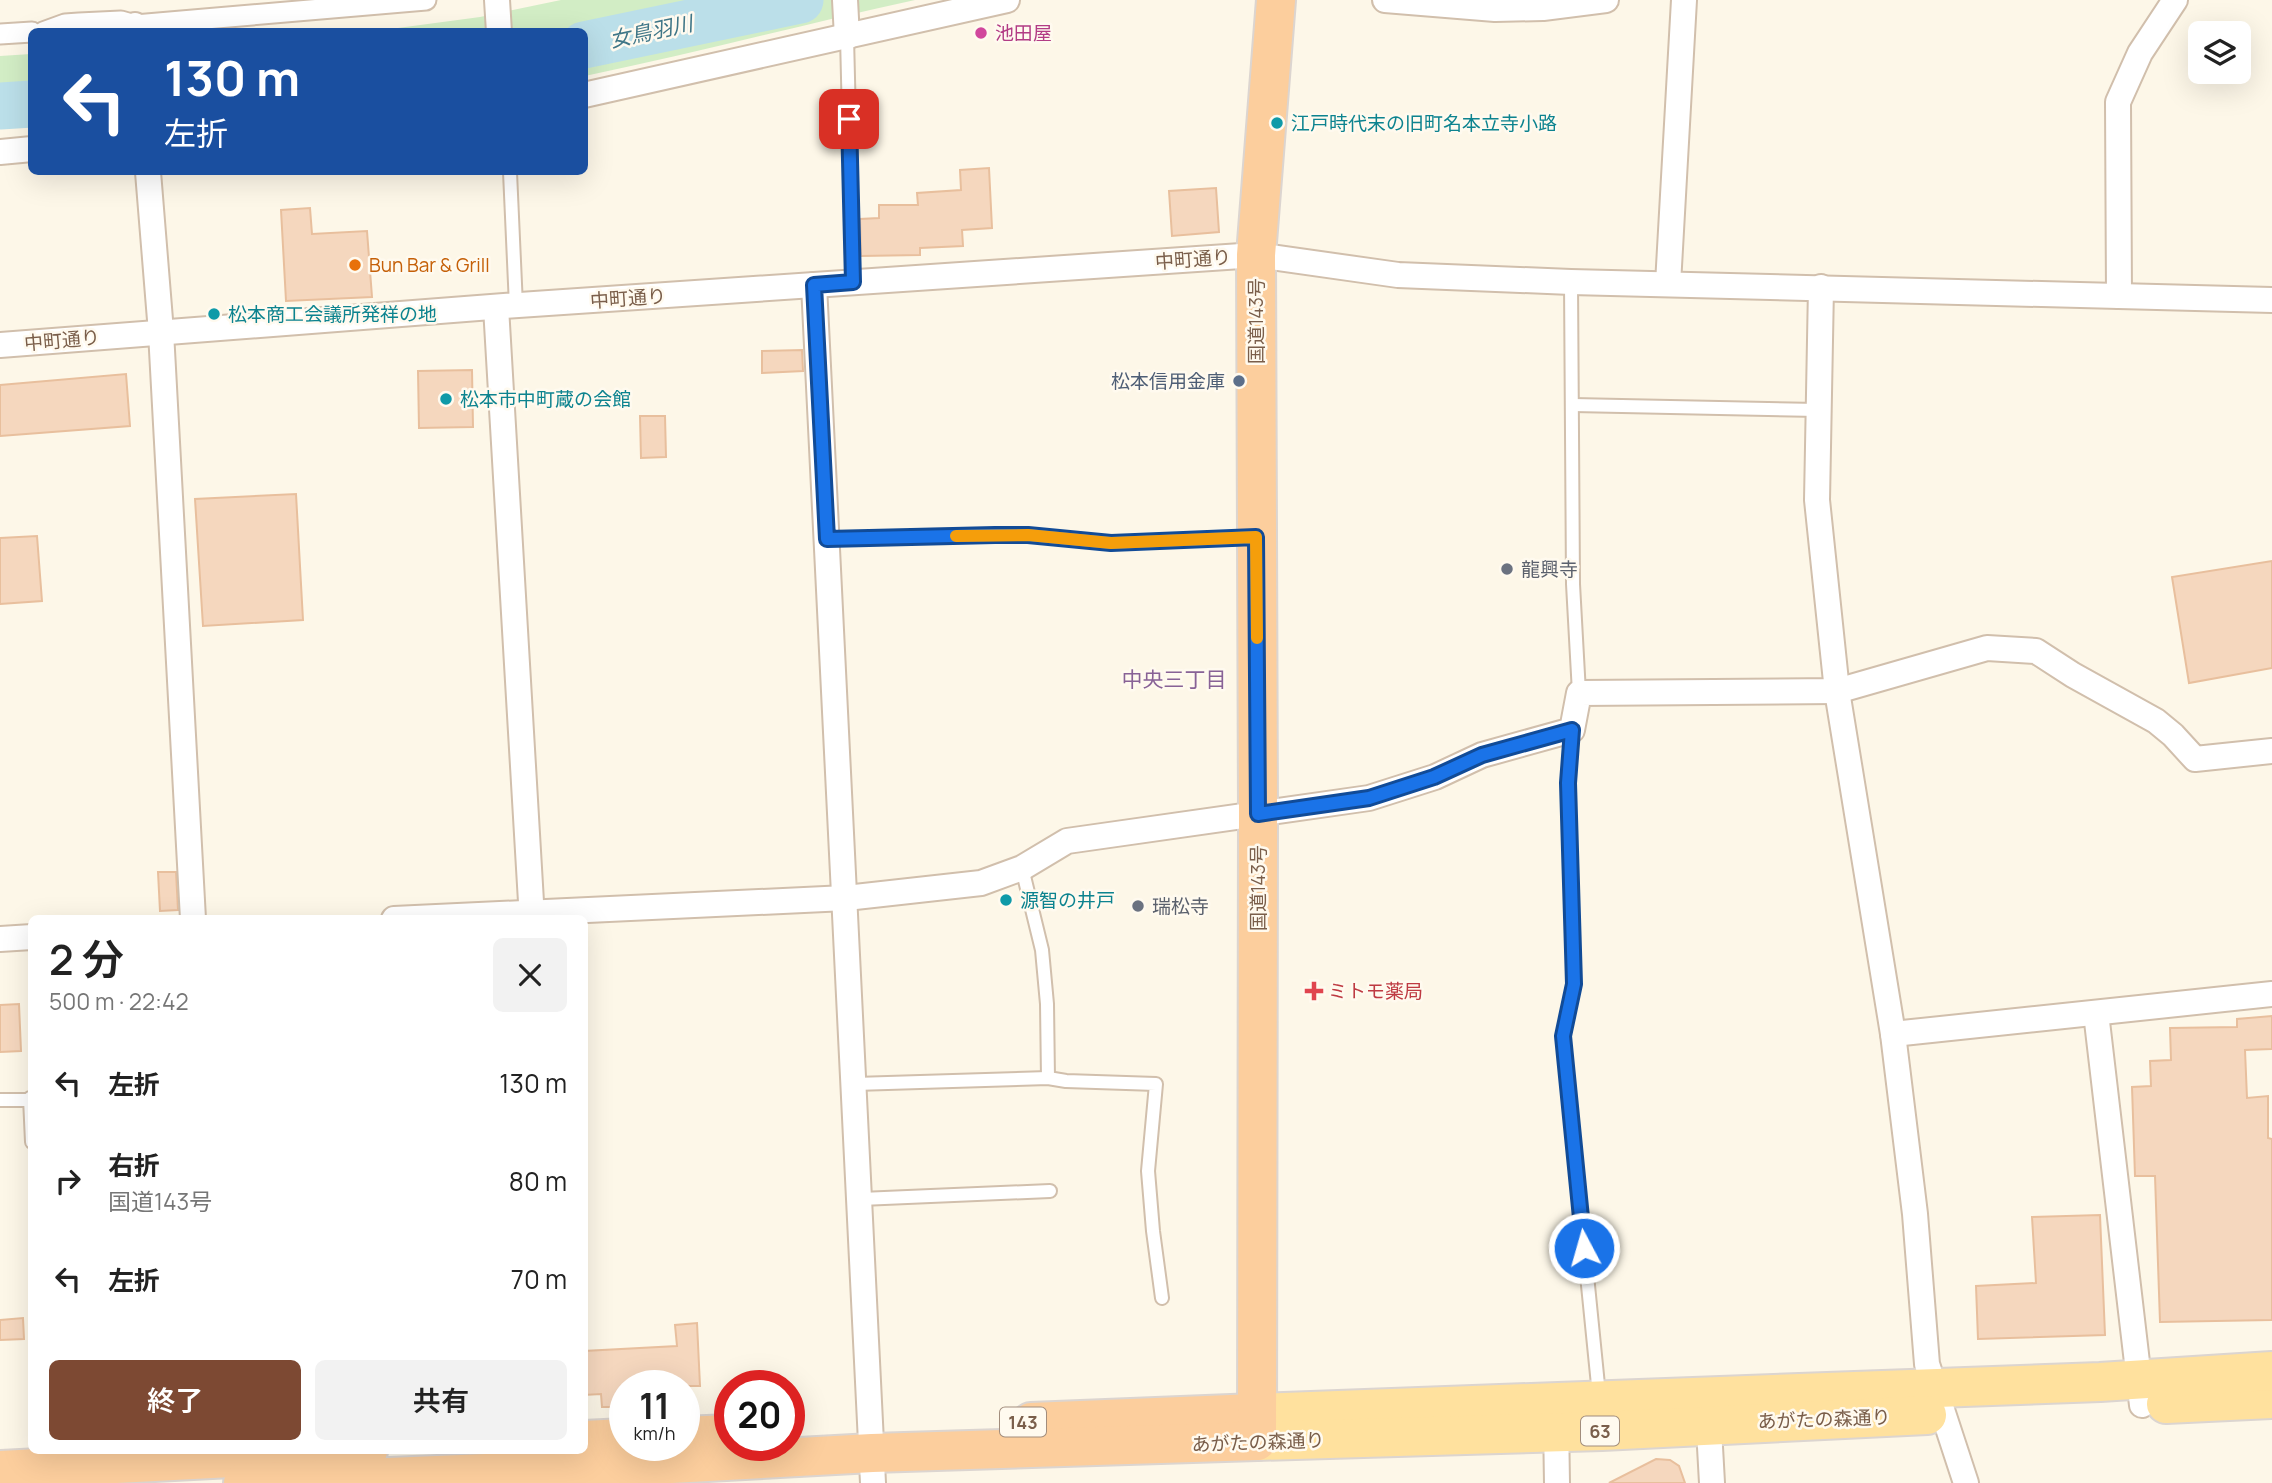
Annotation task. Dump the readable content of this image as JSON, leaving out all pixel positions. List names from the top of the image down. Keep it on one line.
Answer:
{"streets":{"highway":["国道143号","あがたの森通り","143"],"main road":["63"],"street":["中町通り"]},"crossings":[["中町通り","国道143号"],["国道143号","あがたの森通り"]],"districts":["中央三丁目"],"water":["女鳥羽川"],"places":{"other":["池田屋","江戸時代末の旧町名本立寺小路","Bun Bar & Grill","松本商工会議所発祥の地","松本信用金庫","松本市中町蔵の会館","龍興寺","源智の井戸","瑞松寺"],"health":["ミトモ薬局"]},"page":{"turn":["130 m","左折"],"heading":["2 分","500 m · 22:42"],"list":[{"name":"左折","value":"130 m"},{"name":"右折","note":"国道143号","value":"80 m"},{"name":"左折","value":"70 m"}],"buttons":["終了","共有"],"speed":"11 km/h","limit":"20"}}
